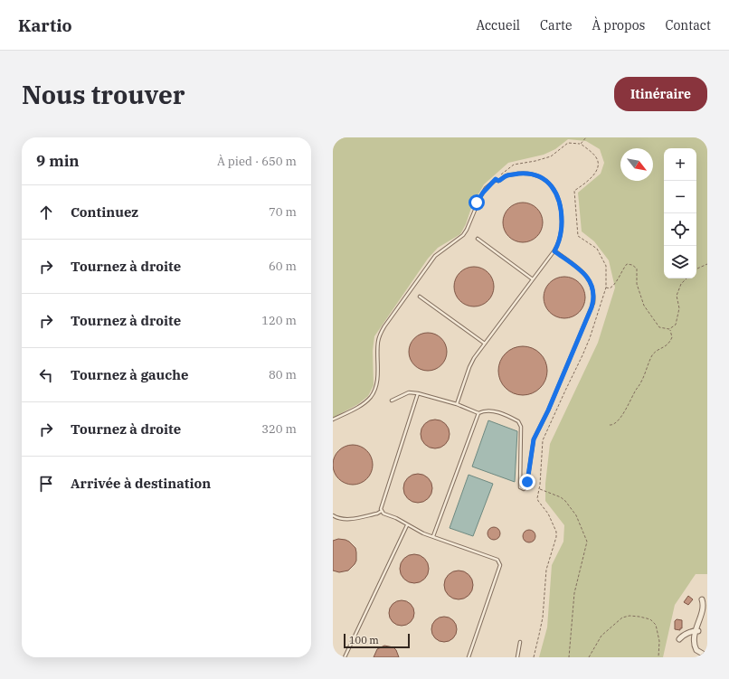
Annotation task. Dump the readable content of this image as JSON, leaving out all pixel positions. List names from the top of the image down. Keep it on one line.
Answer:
{"scale_bar":"100 m","north":"bottom right","page":{"header":"Kartio","nav":["Accueil","Carte","À propos","Contact"],"buttons":"Itinéraire","title":"Nous trouver","heading":["9 min","À pied · 650 m"],"map_buttons":["+","−"],"list":[["Continuez","70 m"],["Tournez à droite","60 m"],["Tournez à droite","120 m"],["Tournez à gauche","80 m"],["Tournez à droite","320 m"],"Arrivée à destination"],"scale":"100 m"}}
